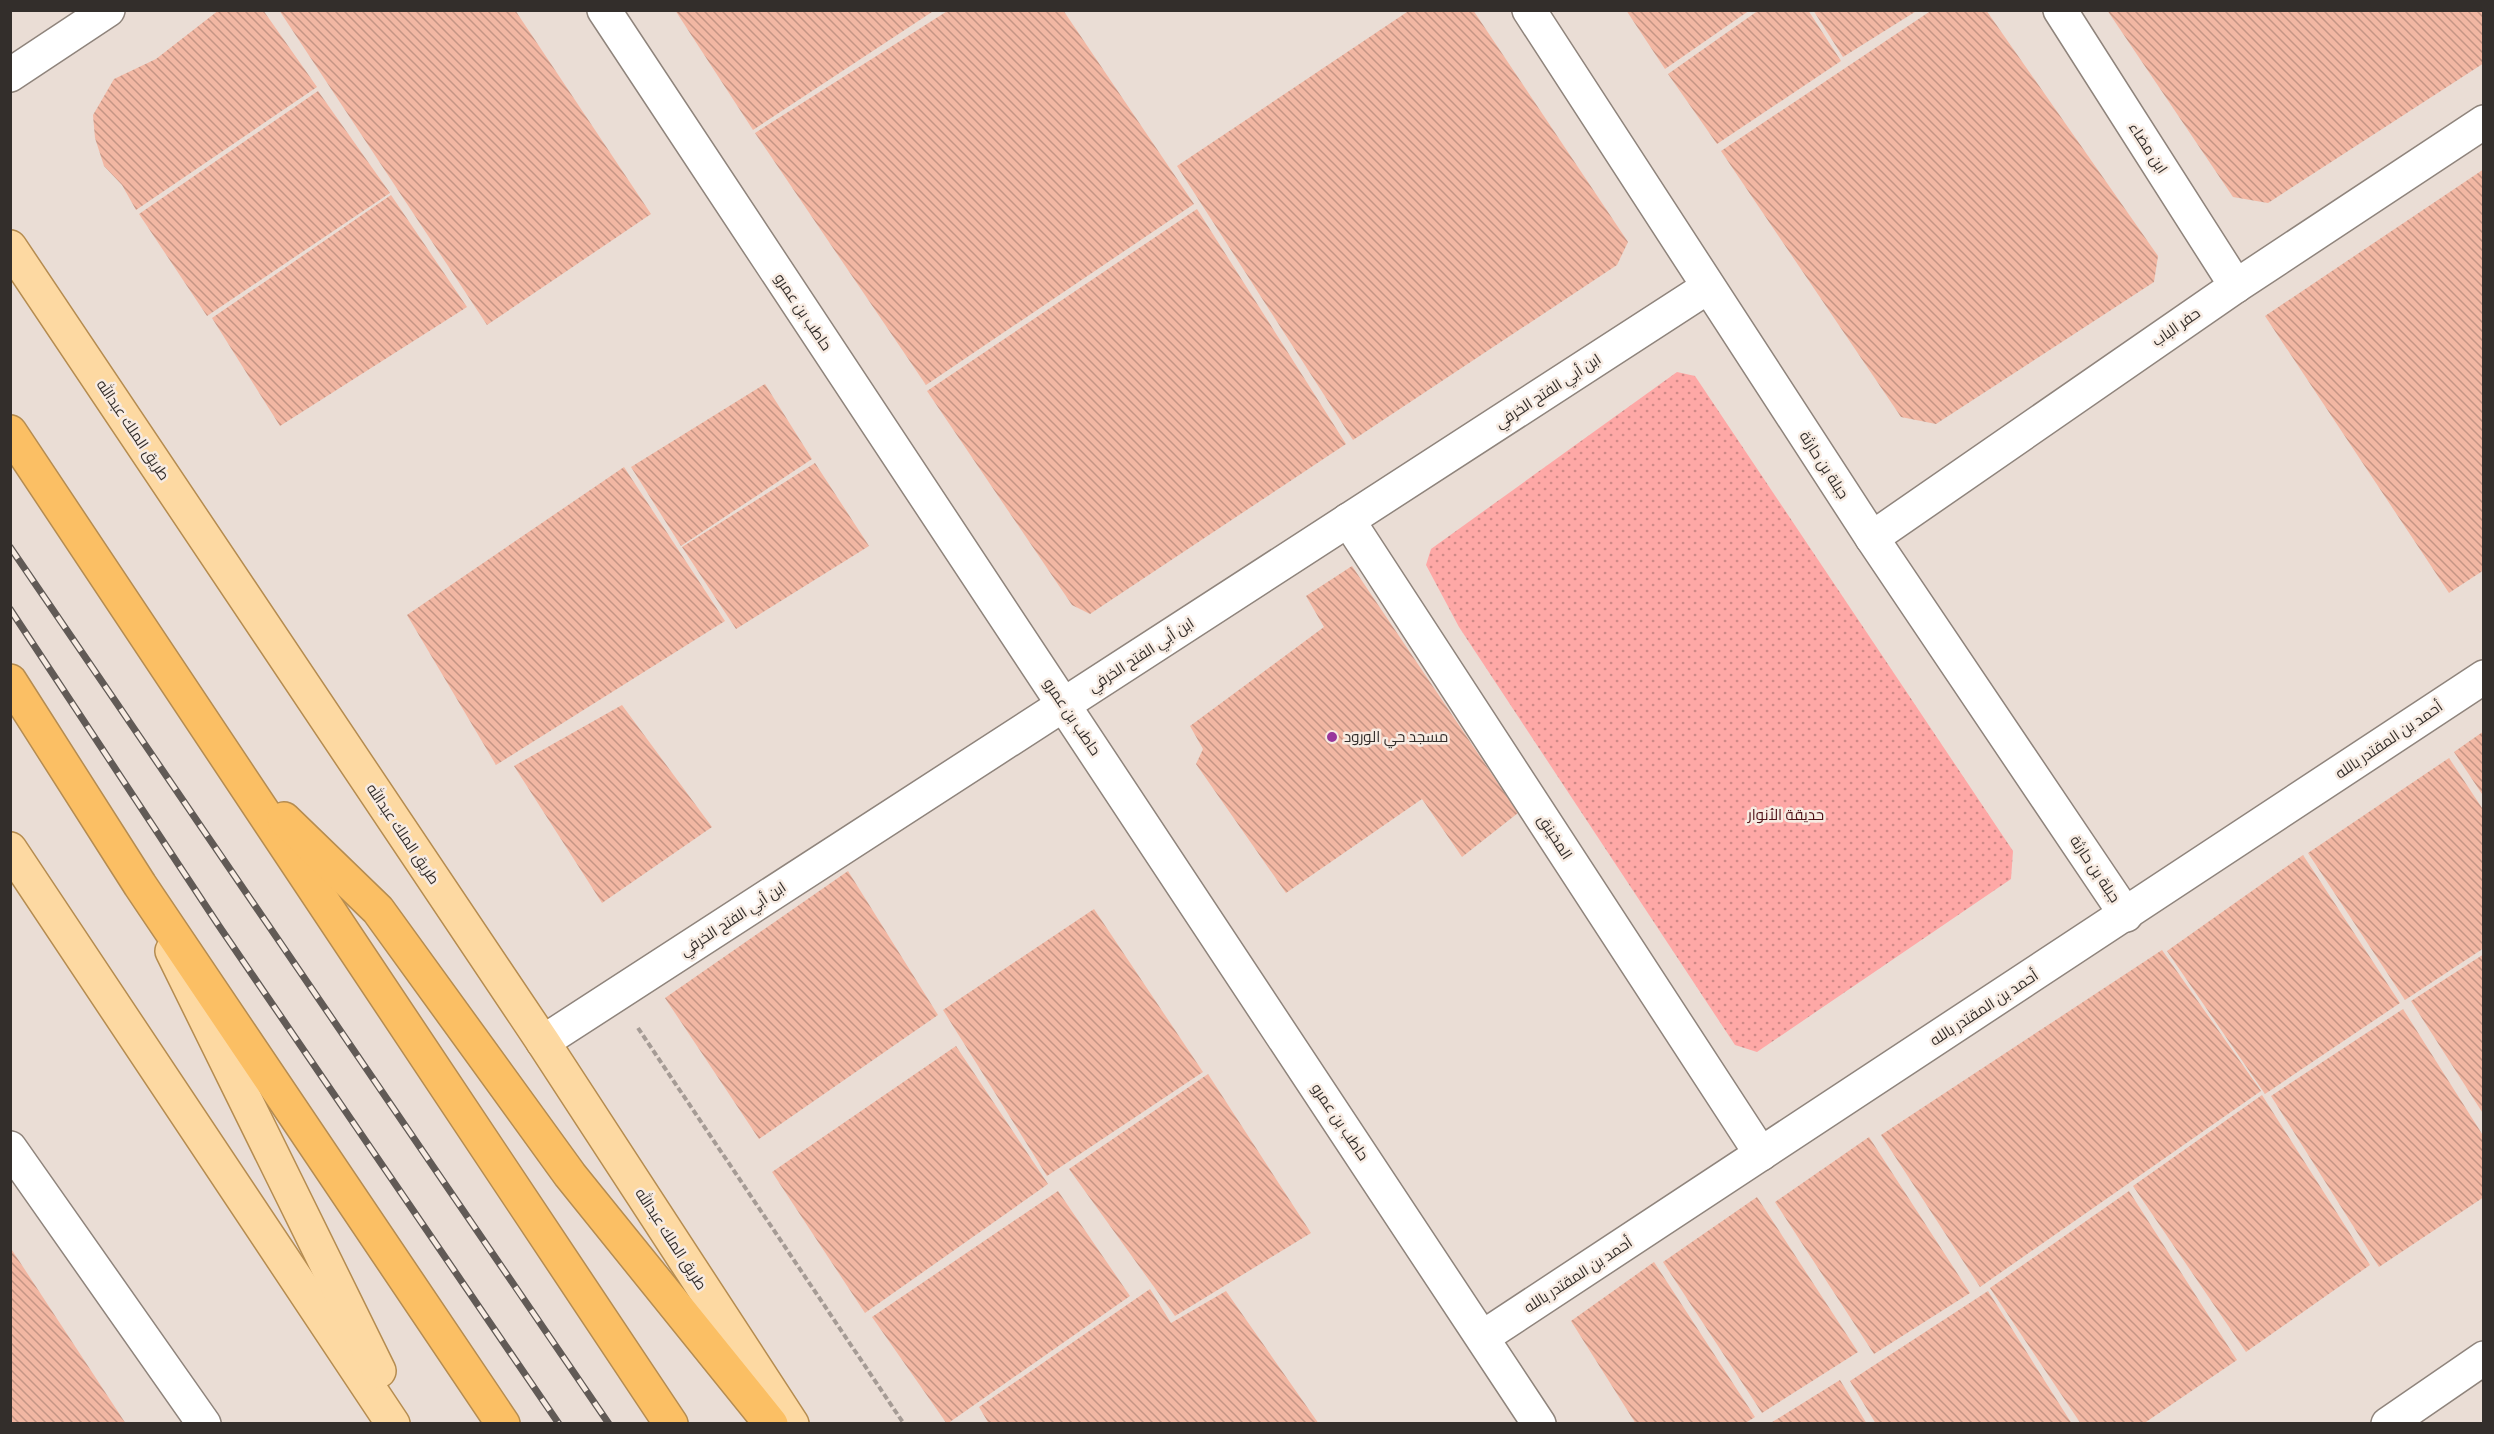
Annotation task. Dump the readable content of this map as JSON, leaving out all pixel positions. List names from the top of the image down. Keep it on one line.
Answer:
{"streets":{"main road":["طريق الملك عبدالله"],"street":["ابن مضاء","حاطب بن عمرو","حفر الباب","ابن أبي الفتح الخرفي","جبلة بن حارثة","أحمد بن المقتدر بالله","المخينق"]},"crossings":[["ابن مضاء","حفر الباب"],["حاطب بن عمرو","ابن أبي الفتح الخرفي"],["حاطب بن عمرو","أحمد بن المقتدر بالله"],["حفر الباب","جبلة بن حارثة"],["ابن أبي الفتح الخرفي","طريق الملك عبدالله"],["ابن أبي الفتح الخرفي","جبلة بن حارثة"],["ابن أبي الفتح الخرفي","المخينق"],["جبلة بن حارثة","أحمد بن المقتدر بالله"],["أحمد بن المقتدر بالله","المخينق"]],"parks":["حديقة الأنوار"],"places":["مسجد حي الورود"]}
